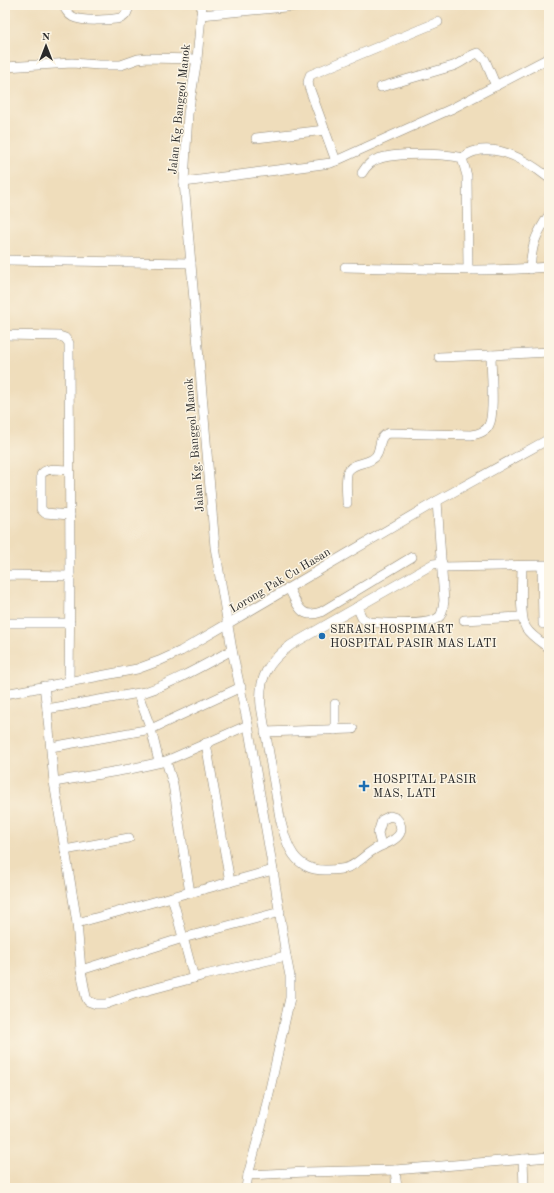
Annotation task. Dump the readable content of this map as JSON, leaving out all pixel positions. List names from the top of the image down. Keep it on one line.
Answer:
{"streets":{"street":["Jalan Kg Banggol Manok","Jalan Kg. Banggol Manok","Lorong Pak Cu Hasan"]},"crossings":[["Jalan Kg Banggol Manok","Jalan Kg. Banggol Manok"],["Jalan Kg. Banggol Manok","Lorong Pak Cu Hasan"]],"places":{"other":["SERASI HOSPIMART HOSPITAL PASIR MAS LATI"],"health":["HOSPITAL PASIR MAS, LATI"]},"north":"top"}
